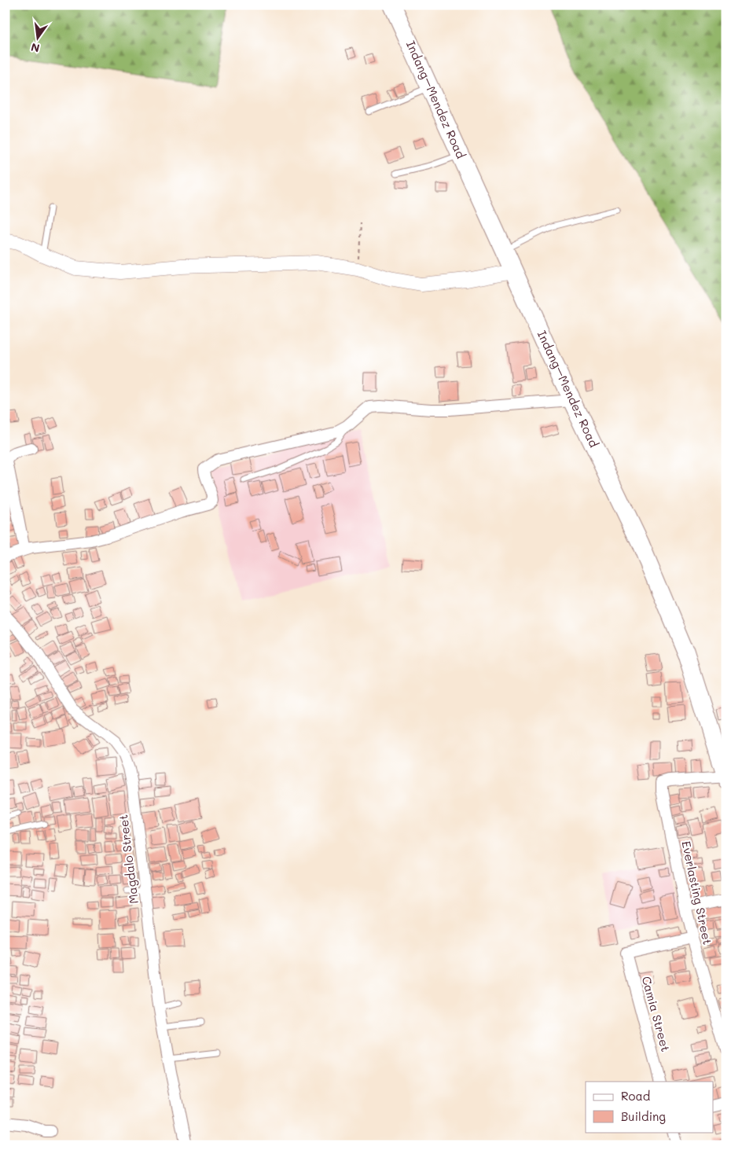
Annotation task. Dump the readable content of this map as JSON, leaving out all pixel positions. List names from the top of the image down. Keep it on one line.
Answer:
{"streets":{"main road":["Indang–Mendez Road"],"street":["Magdalo Street","Everlasting Street","Camia Street"]},"crossings":[["Indang–Mendez Road","Everlasting Street"],["Everlasting Street","Camia Street"]],"legend":["Road","Building"],"north":"bottom"}
